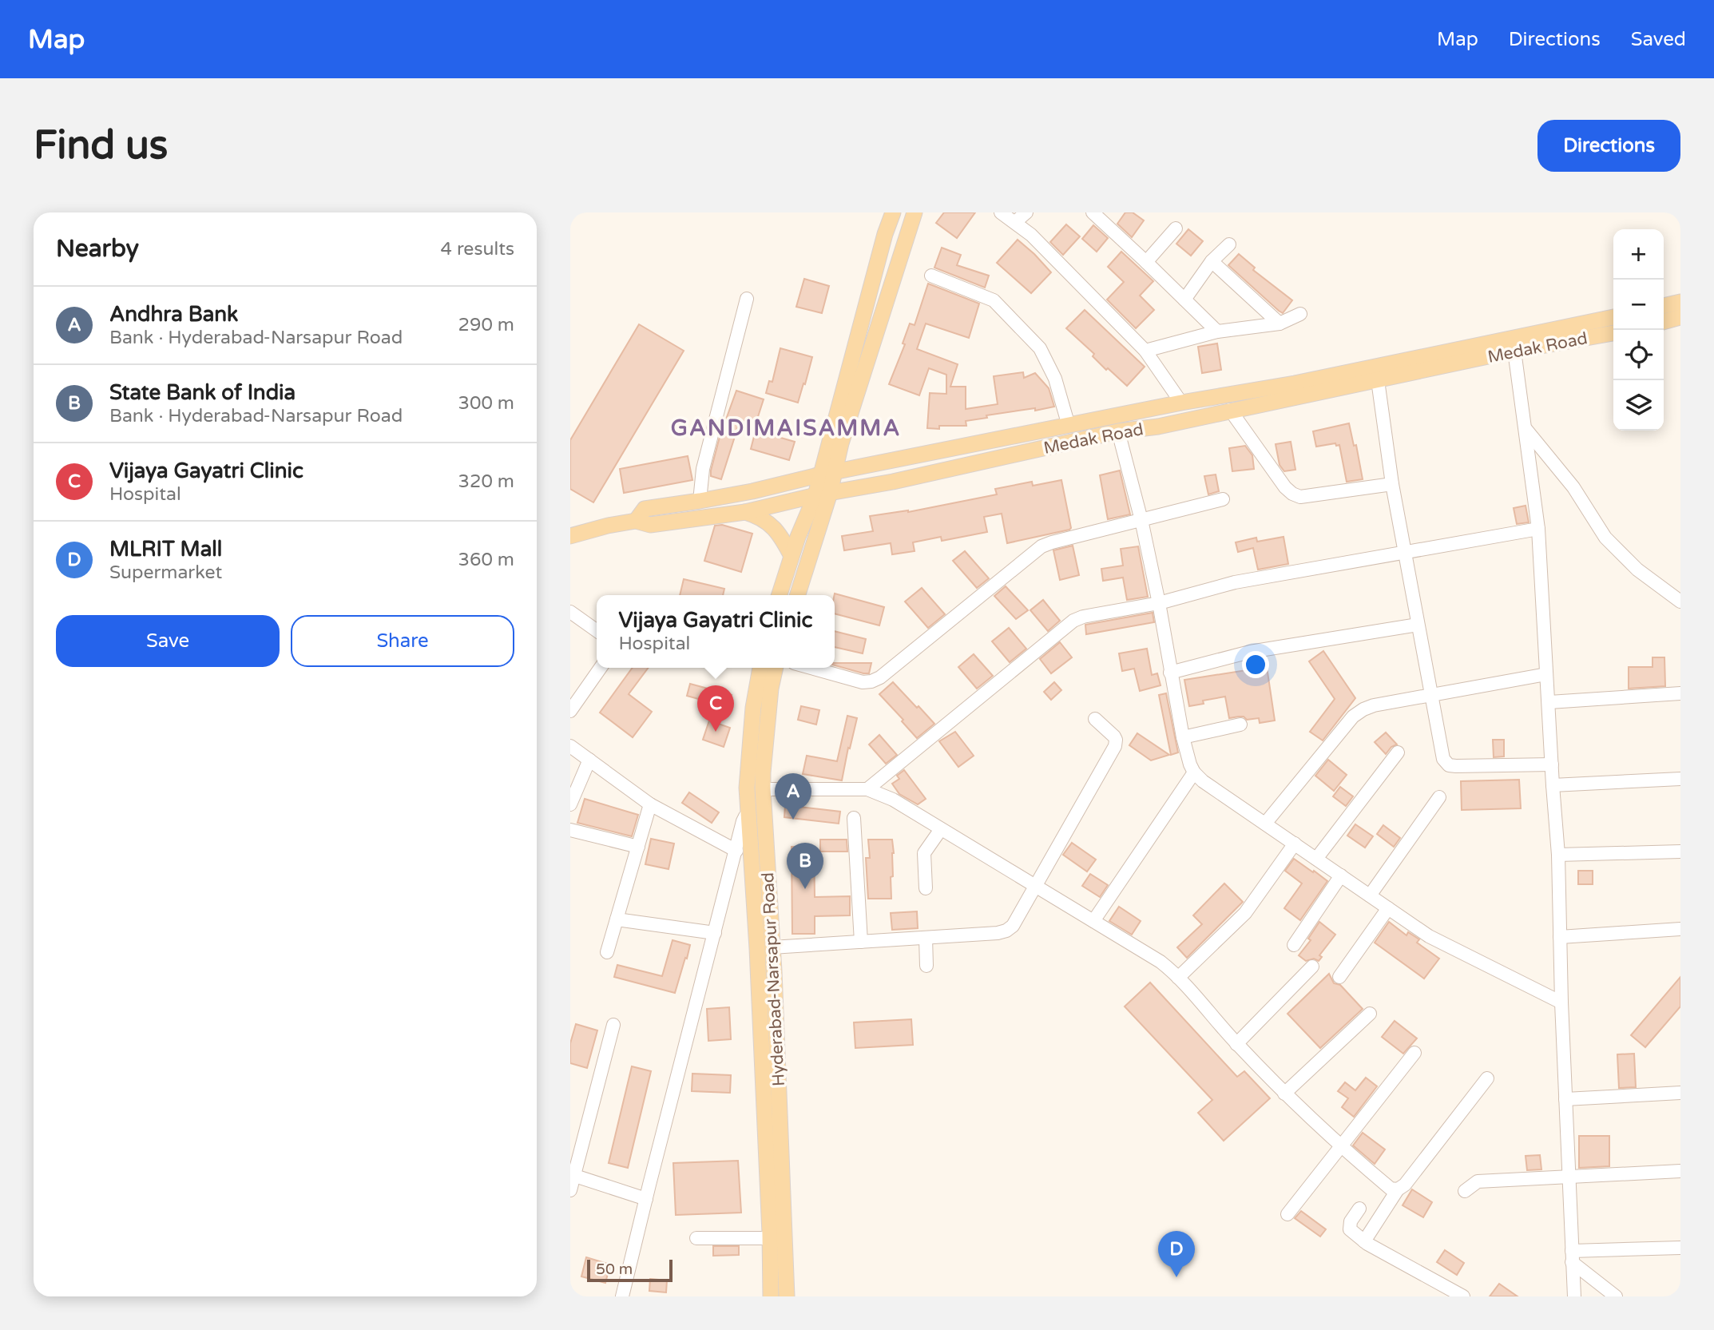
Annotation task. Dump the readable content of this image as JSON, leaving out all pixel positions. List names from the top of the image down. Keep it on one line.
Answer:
{"streets":{"main road":["Medak Road","Hyderabad-Narsapur Road"]},"districts":["GANDIMAISAMMA"],"scale_bar":"50 m","page":{"header":"Map","nav":["Map","Directions","Saved"],"buttons":["Directions",["Save","Share"]],"title":"Find us","heading":["Nearby","4 results"],"map_buttons":["+","−"],"list":[{"mark":"A","name":"Andhra Bank","note":"Bank · Hyderabad-Narsapur Road","value":"290 m"},{"mark":"B","name":"State Bank of India","note":"Bank · Hyderabad-Narsapur Road","value":"300 m"},{"mark":"C","name":"Vijaya Gayatri Clinic","note":"Hospital","value":"320 m"},{"mark":"D","name":"MLRIT Mall","note":"Supermarket","value":"360 m"}],"popup":["Vijaya Gayatri Clinic","Hospital"],"pins":["C","A","B","D"],"scale":"50 m"}}
